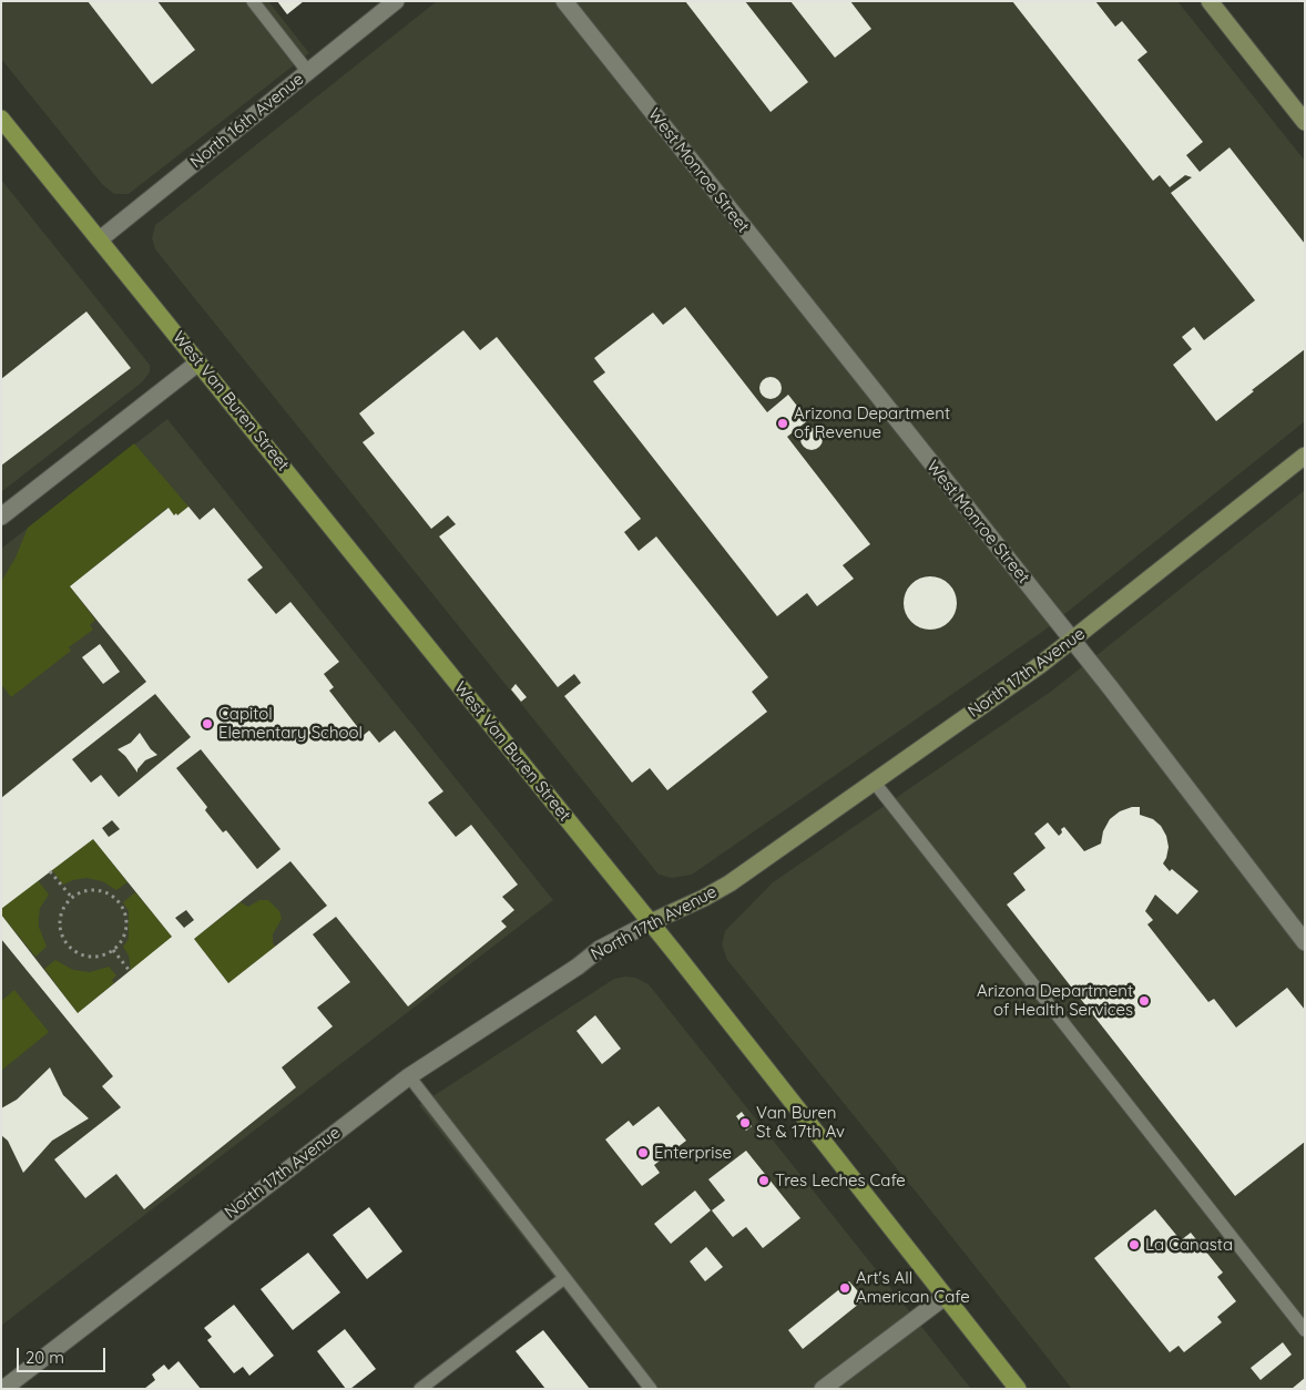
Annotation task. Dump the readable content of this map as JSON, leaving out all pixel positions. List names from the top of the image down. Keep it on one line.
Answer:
{"streets":{"main road":["West Van Buren Street","North 17th Avenue"],"street":["North 16th Avenue","West Monroe Street"]},"crossings":[["North 16th Avenue","West Van Buren Street"],["West Monroe Street","North 17th Avenue"],["West Van Buren Street","North 17th Avenue"]],"places":["Arizona Department of Revenue","Capitol Elementary School","Arizona Department of Health Services","Van Buren St & 17th Av","Enterprise","Tres Leches Cafe","La Canasta","Art's All American Cafe"],"scale_bar":"20 m"}
